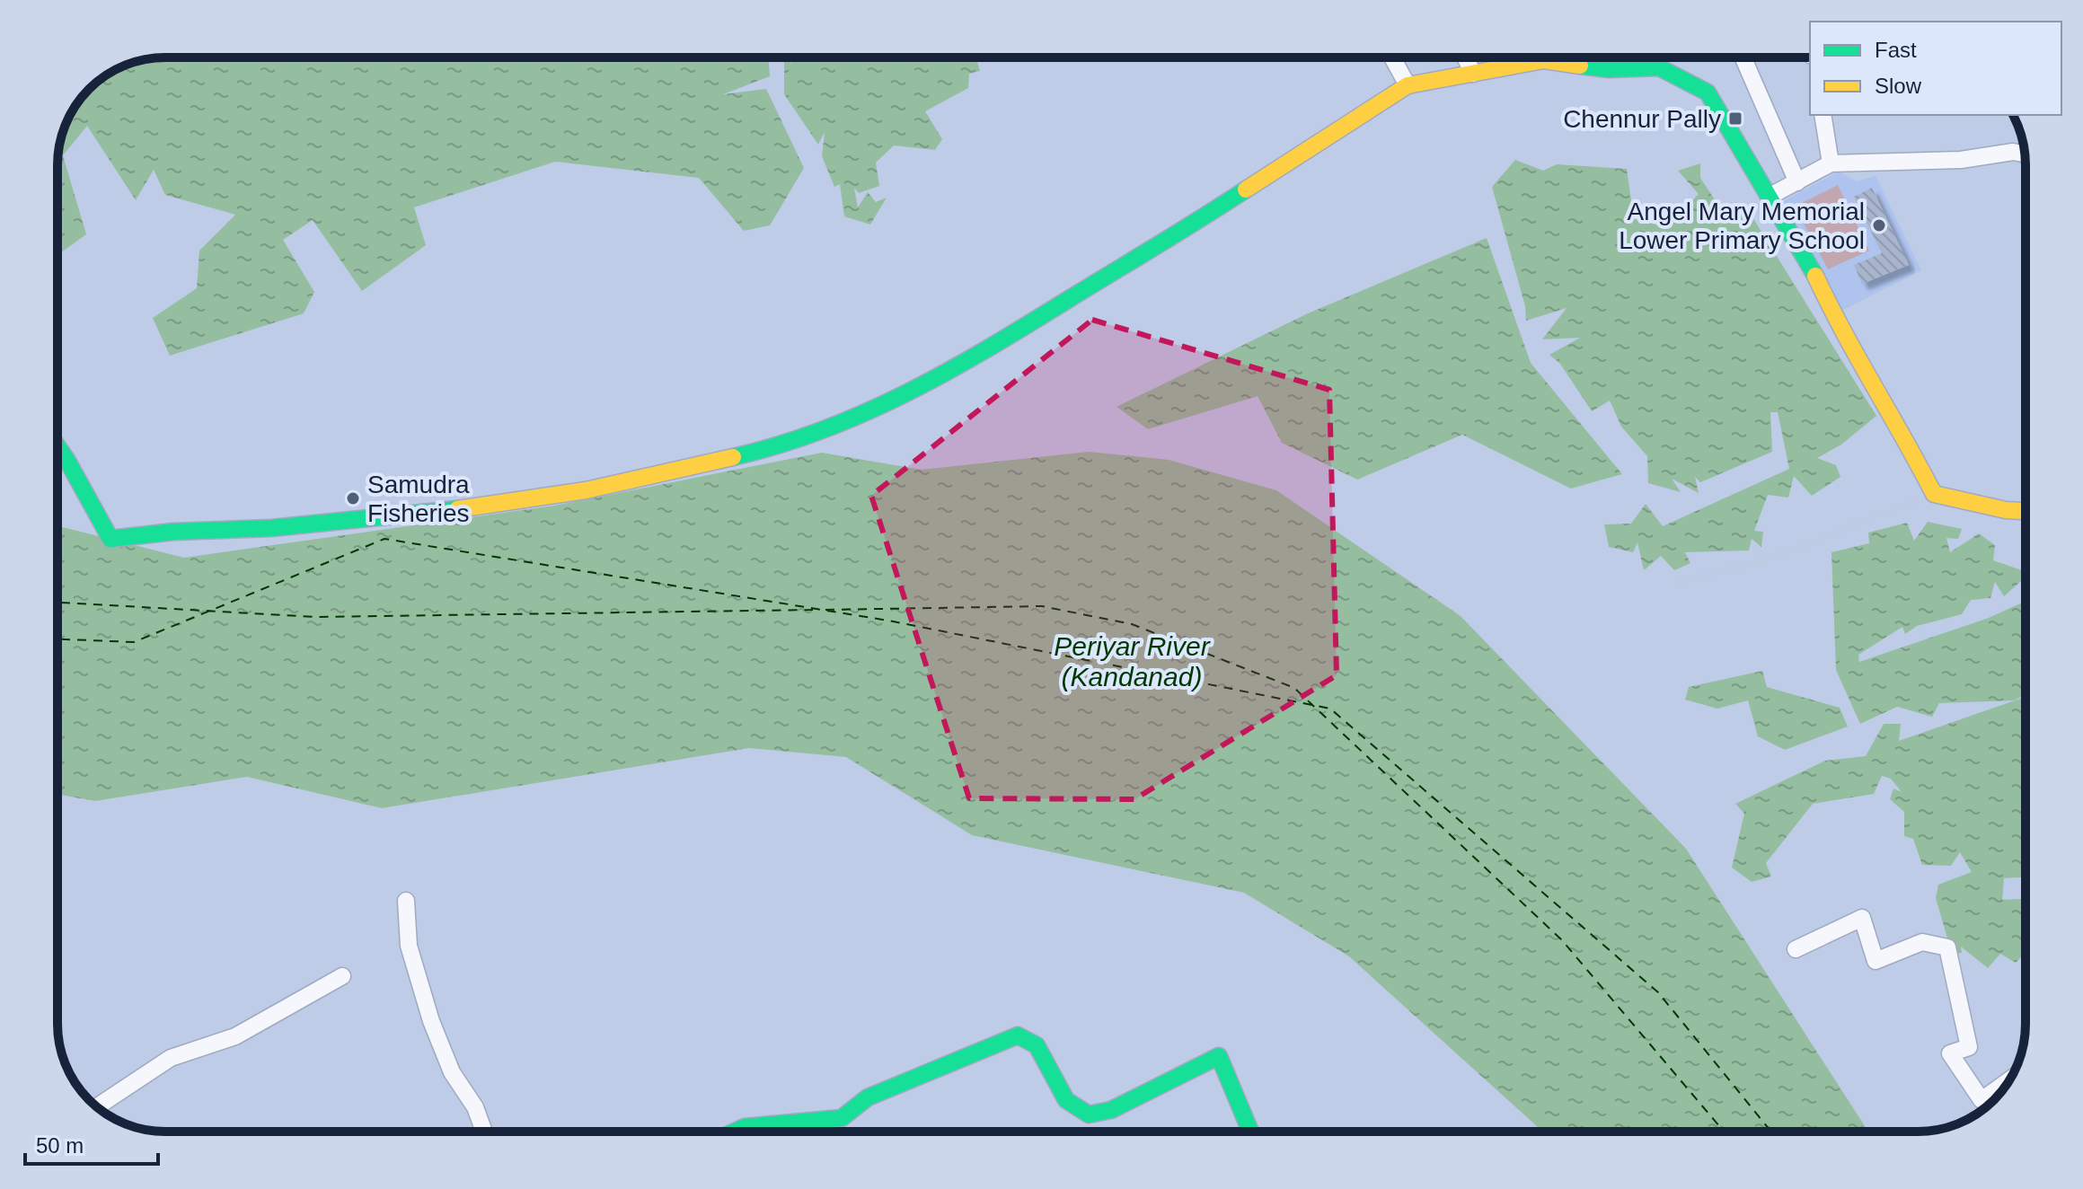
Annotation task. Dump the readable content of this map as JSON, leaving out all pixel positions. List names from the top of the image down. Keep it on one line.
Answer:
{"water":["Periyar River (Kandanad)"],"places":{"transit":["Chennur Pally"],"other":["Angel Mary Memorial Lower Primary School","Samudra Fisheries"]},"legend":["Fast","Slow"],"scale_bar":"50 m"}
